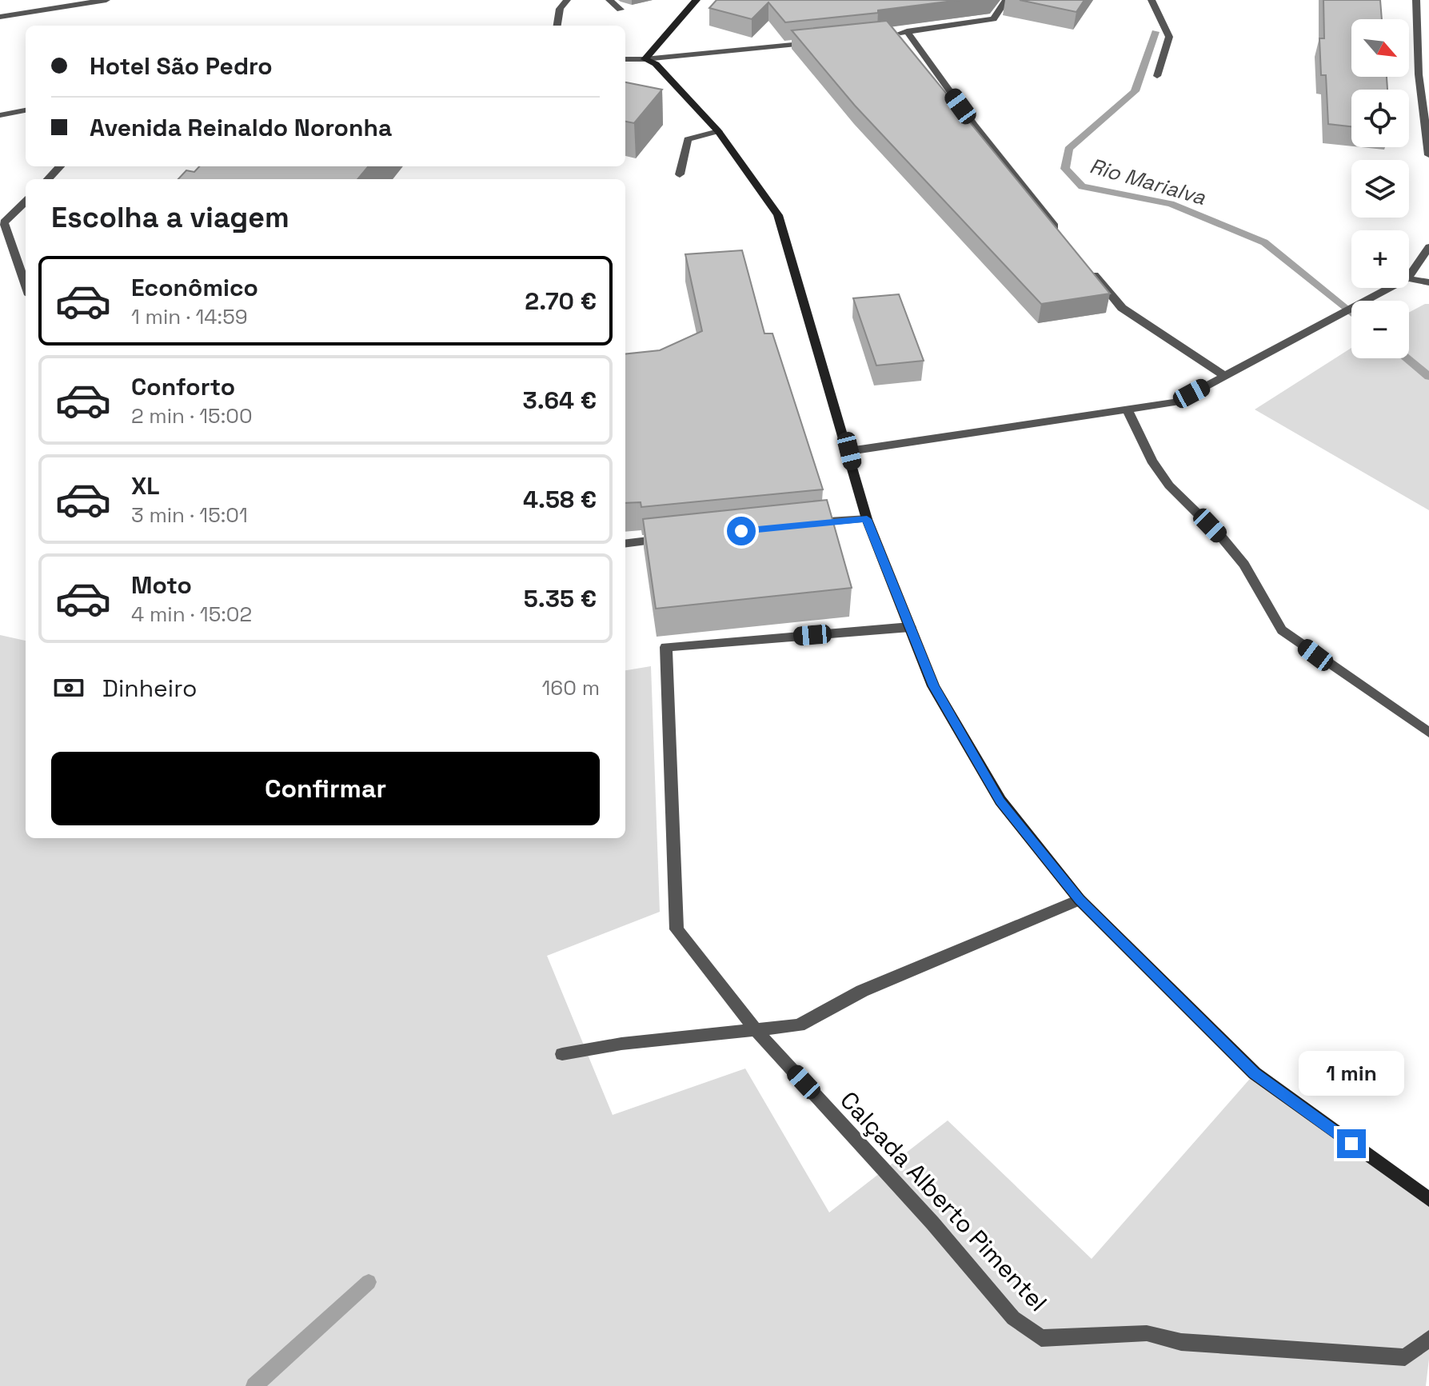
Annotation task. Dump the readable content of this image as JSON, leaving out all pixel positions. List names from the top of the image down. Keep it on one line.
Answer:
{"streets":{"street":["Calçada Alberto Pimentel"]},"water":["Rio Marialva"],"north":"bottom right","page":{"map_buttons":["+","−"],"banner":["Hotel São Pedro","Avenida Reinaldo Noronha"],"heading":"Escolha a viagem","list":[{"name":"Econômico","note":"1 min · 14:59","value":"2.70 €"},{"name":"Conforto","note":"2 min · 15:00","value":"3.64 €"},{"name":"XL","note":"3 min · 15:01","value":"4.58 €"},{"name":"Moto","note":"4 min · 15:02","value":"5.35 €"}],"pay":["Dinheiro","160 m"],"buttons":"Confirmar","bubble":"1 min"}}
